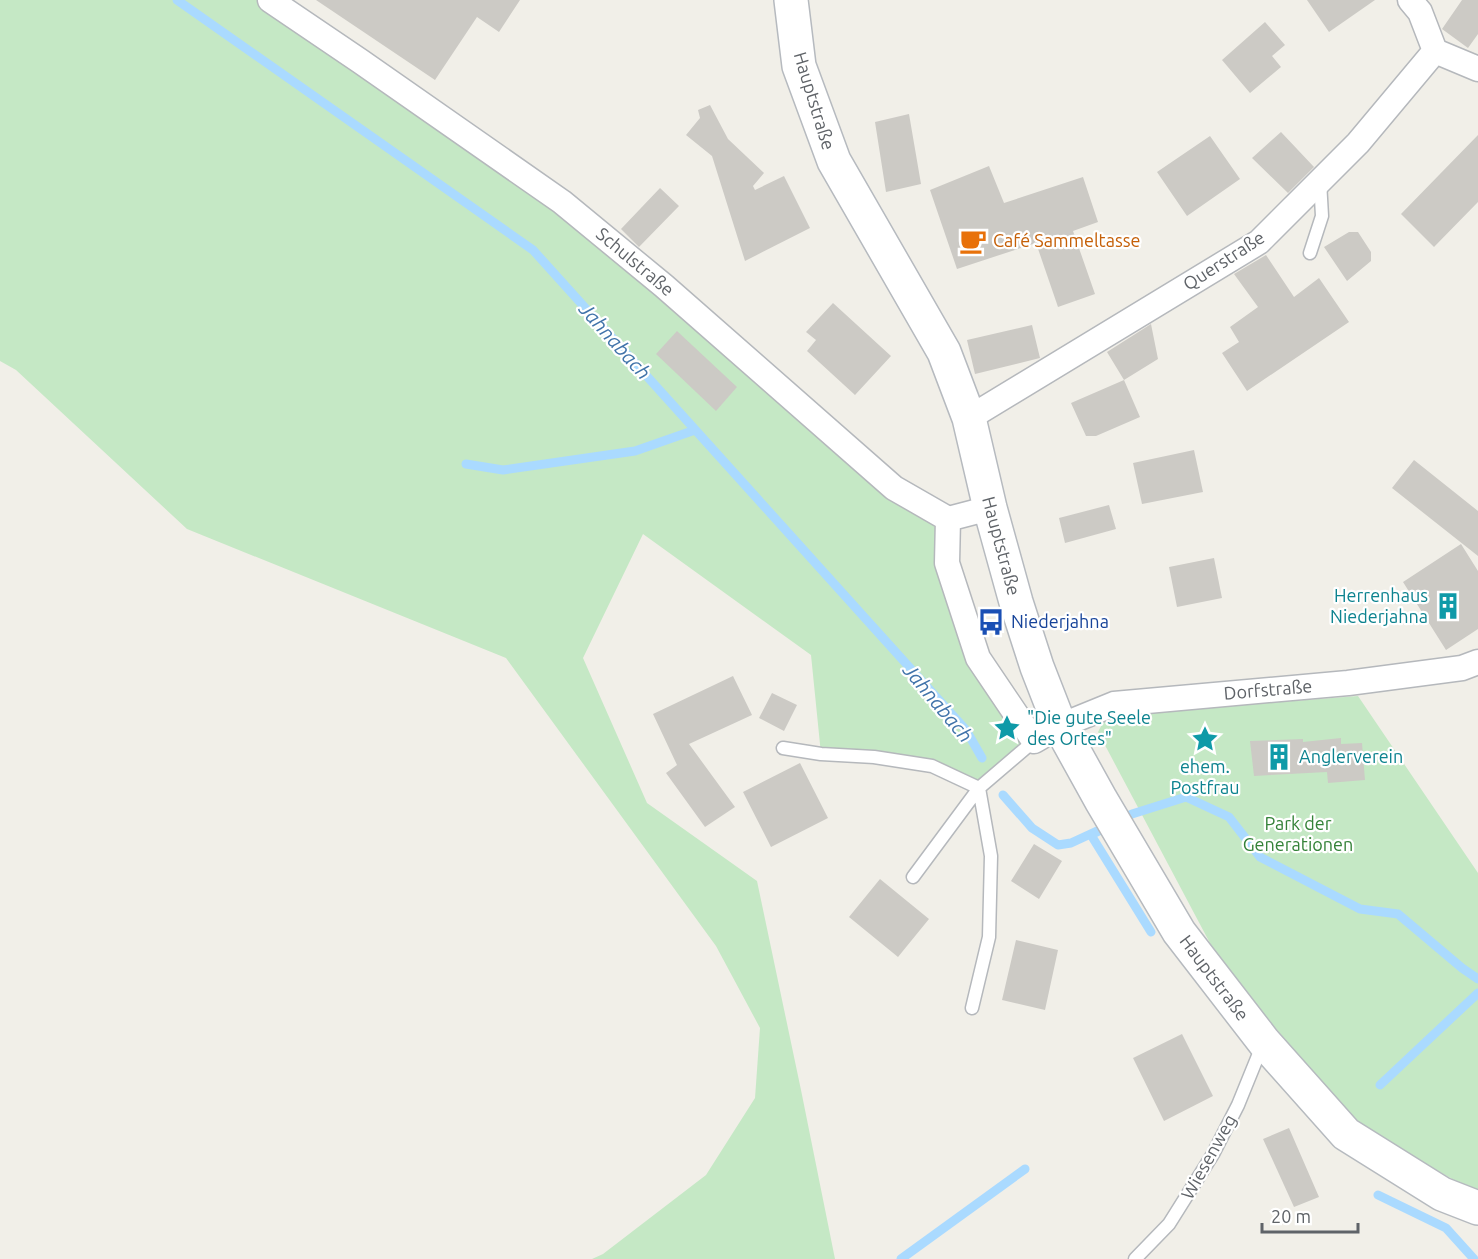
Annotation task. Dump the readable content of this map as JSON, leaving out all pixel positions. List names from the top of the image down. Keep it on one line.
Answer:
{"streets":{"street":["Hauptstraße","Querstraße","Schulstraße","Dorfstraße"],"lane":["Wiesenweg"]},"crossings":[["Hauptstraße","Querstraße"],["Hauptstraße","Dorfstraße"],["Hauptstraße","Wiesenweg"]],"water":["Jahnabach"],"parks":["Park der Generationen"],"places":{"cafe":["Café Sammeltasse"],"building":["Herrenhaus Niederjahna","Anglerverein"],"bus stop":["Niederjahna"],"place":["\"Die gute Seele des Ortes\"","ehem. Postfrau"]},"scale_bar":"20 m"}
